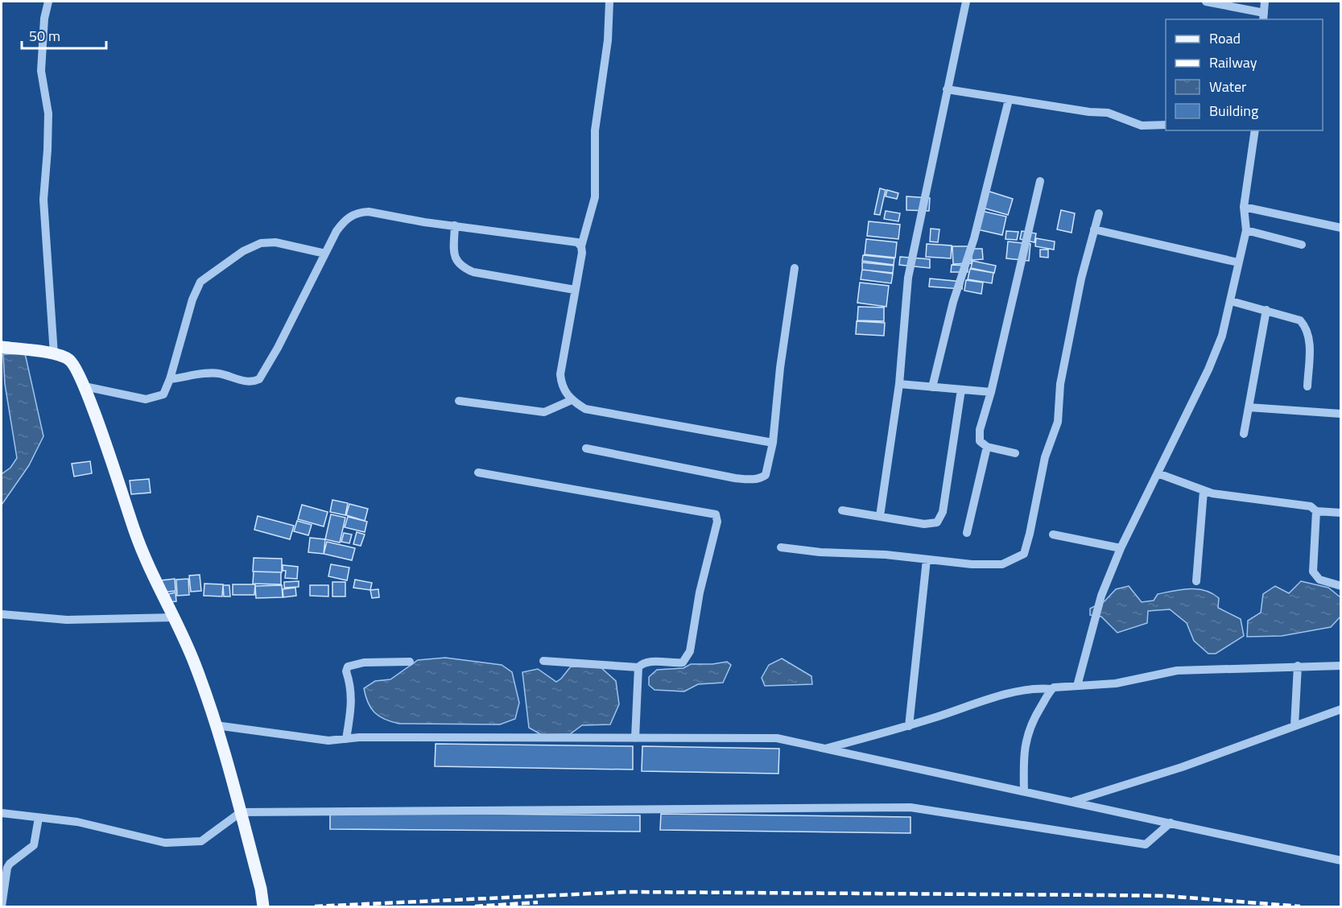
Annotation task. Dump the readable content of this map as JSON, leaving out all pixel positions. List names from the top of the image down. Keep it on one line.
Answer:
{"legend":["Road","Railway","Water","Building"],"scale_bar":"50 m"}
